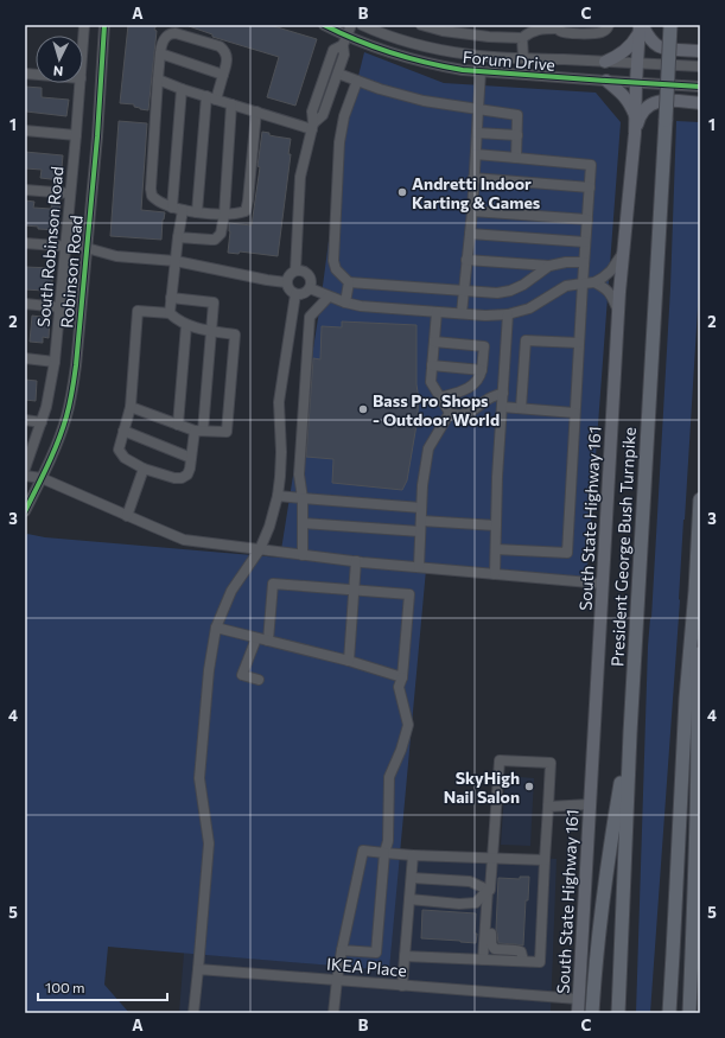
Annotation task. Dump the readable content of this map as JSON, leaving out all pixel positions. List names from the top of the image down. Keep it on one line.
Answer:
{"streets":{"highway":["President George Bush Turnpike"],"main road":["South State Highway 161"],"street":["Forum Drive","South Robinson Road","Robinson Road","IKEA Place"]},"crossings":[["Forum Drive","South State Highway 161"],["South State Highway 161","IKEA Place"]],"places":["Andretti Indoor Karting & Games","Bass Pro Shops - Outdoor World","SkyHigh Nail Salon"],"scale_bar":"100 m","north":"bottom","grid":{"columns":["A","B","C"],"rows":["1","2","3","4","5"]}}
